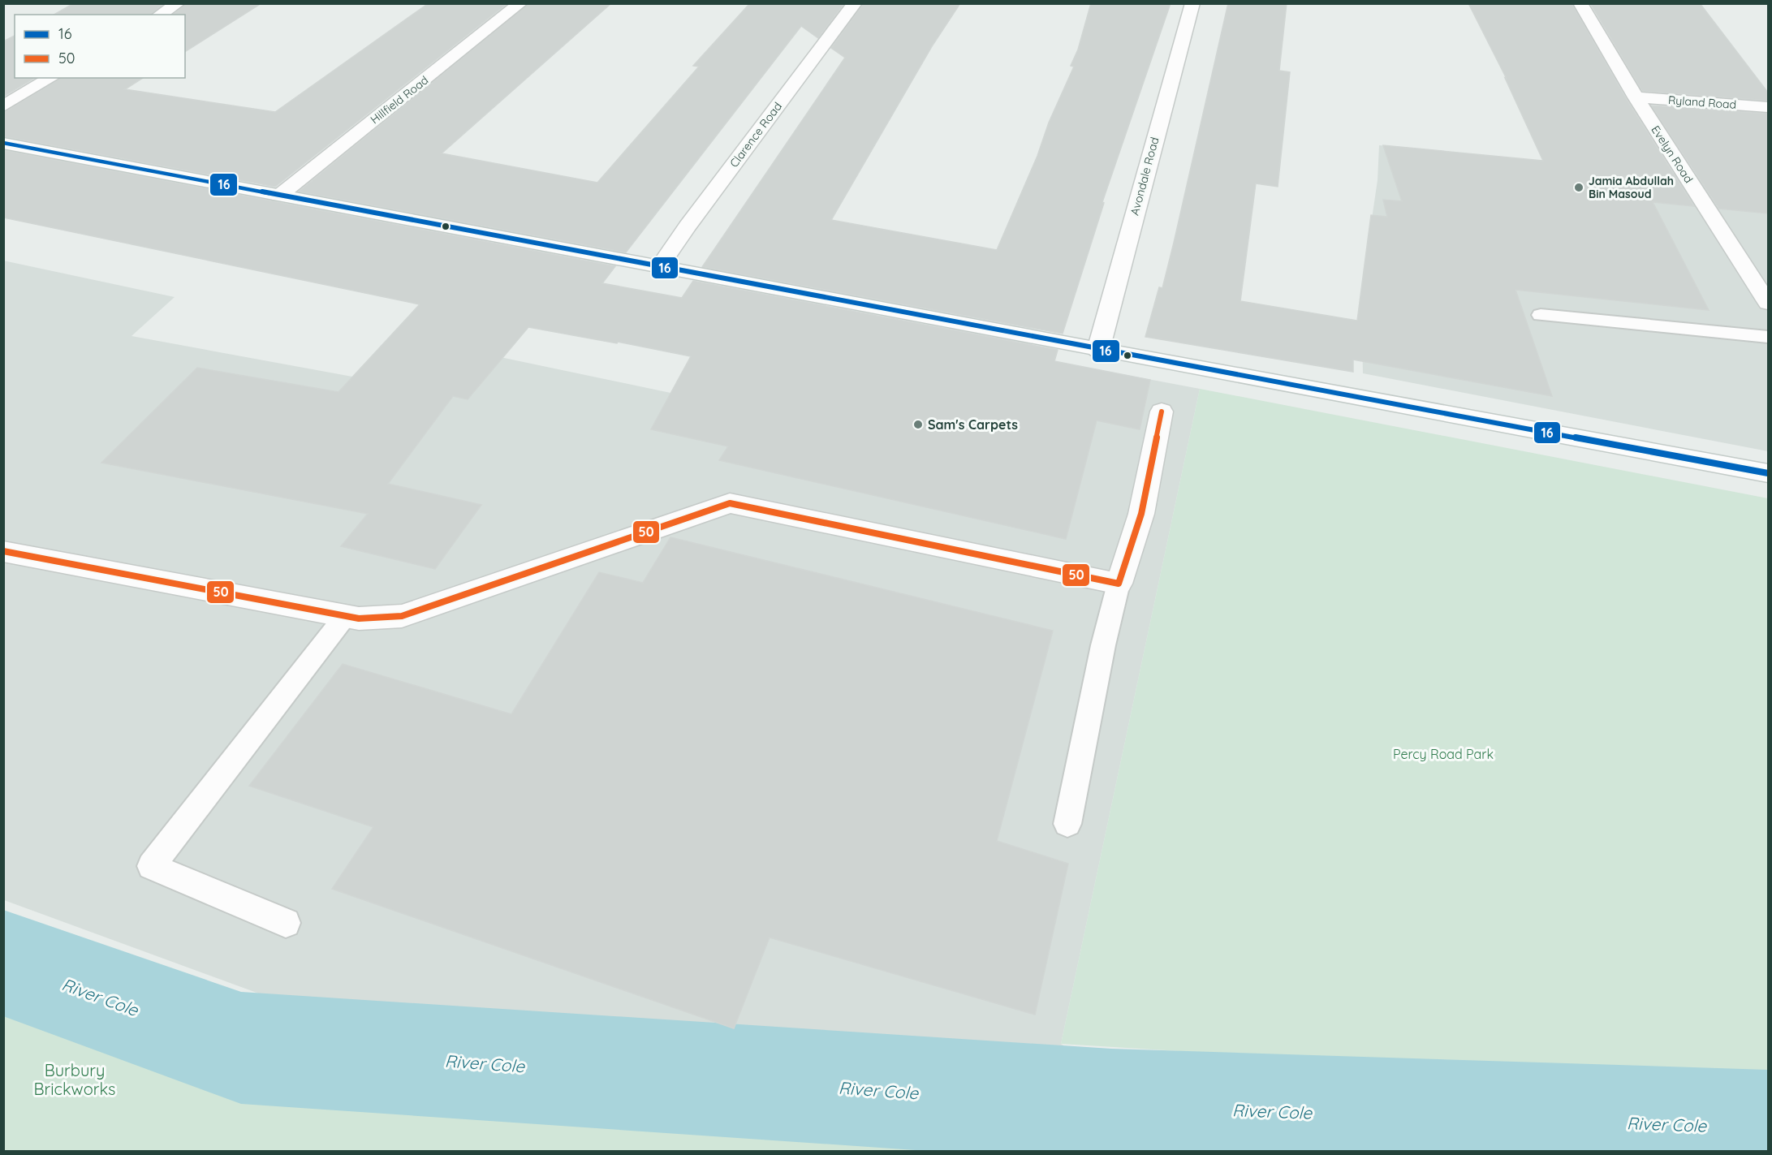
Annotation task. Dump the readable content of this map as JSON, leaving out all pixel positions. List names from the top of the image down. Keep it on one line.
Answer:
{"streets":{"street":["Hillfield Road","Ryland Road","Clarence Road","Evelyn Road","Avondale Road"]},"crossings":[["Ryland Road","Evelyn Road"]],"water":["River Cole"],"parks":["Percy Road Park","Burbury Brickworks"],"places":["Jamia Abdullah Bin Masoud","Sam's Carpets"],"lines":["transit line 16","transit line 50"],"legend":["16","50"]}
